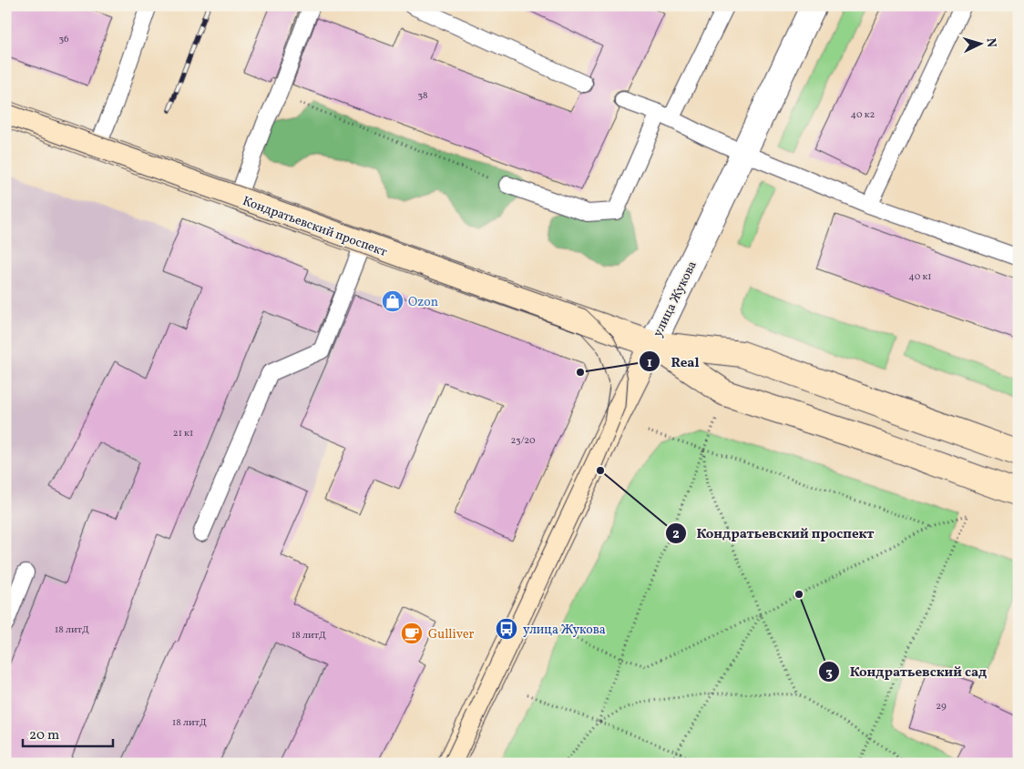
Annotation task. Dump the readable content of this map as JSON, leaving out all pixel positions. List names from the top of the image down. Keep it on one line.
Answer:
{"streets":{"main road":["Кондратьевский проспект","улица Жукова"]},"crossings":[["Кондратьевский проспект","улица Жукова"]],"places":{"shop":["Ozon"],"other":["Real","Кондратьевский проспект","Кондратьевский сад"],"bus stop":["улица Жукова"],"cafe":["Gulliver"]},"house_numbers":["36","38","40 к2","40 к1","21 к1","23/20","18 литД","18 литД","29","18 литД"],"scale_bar":"20 m","north":"right"}
